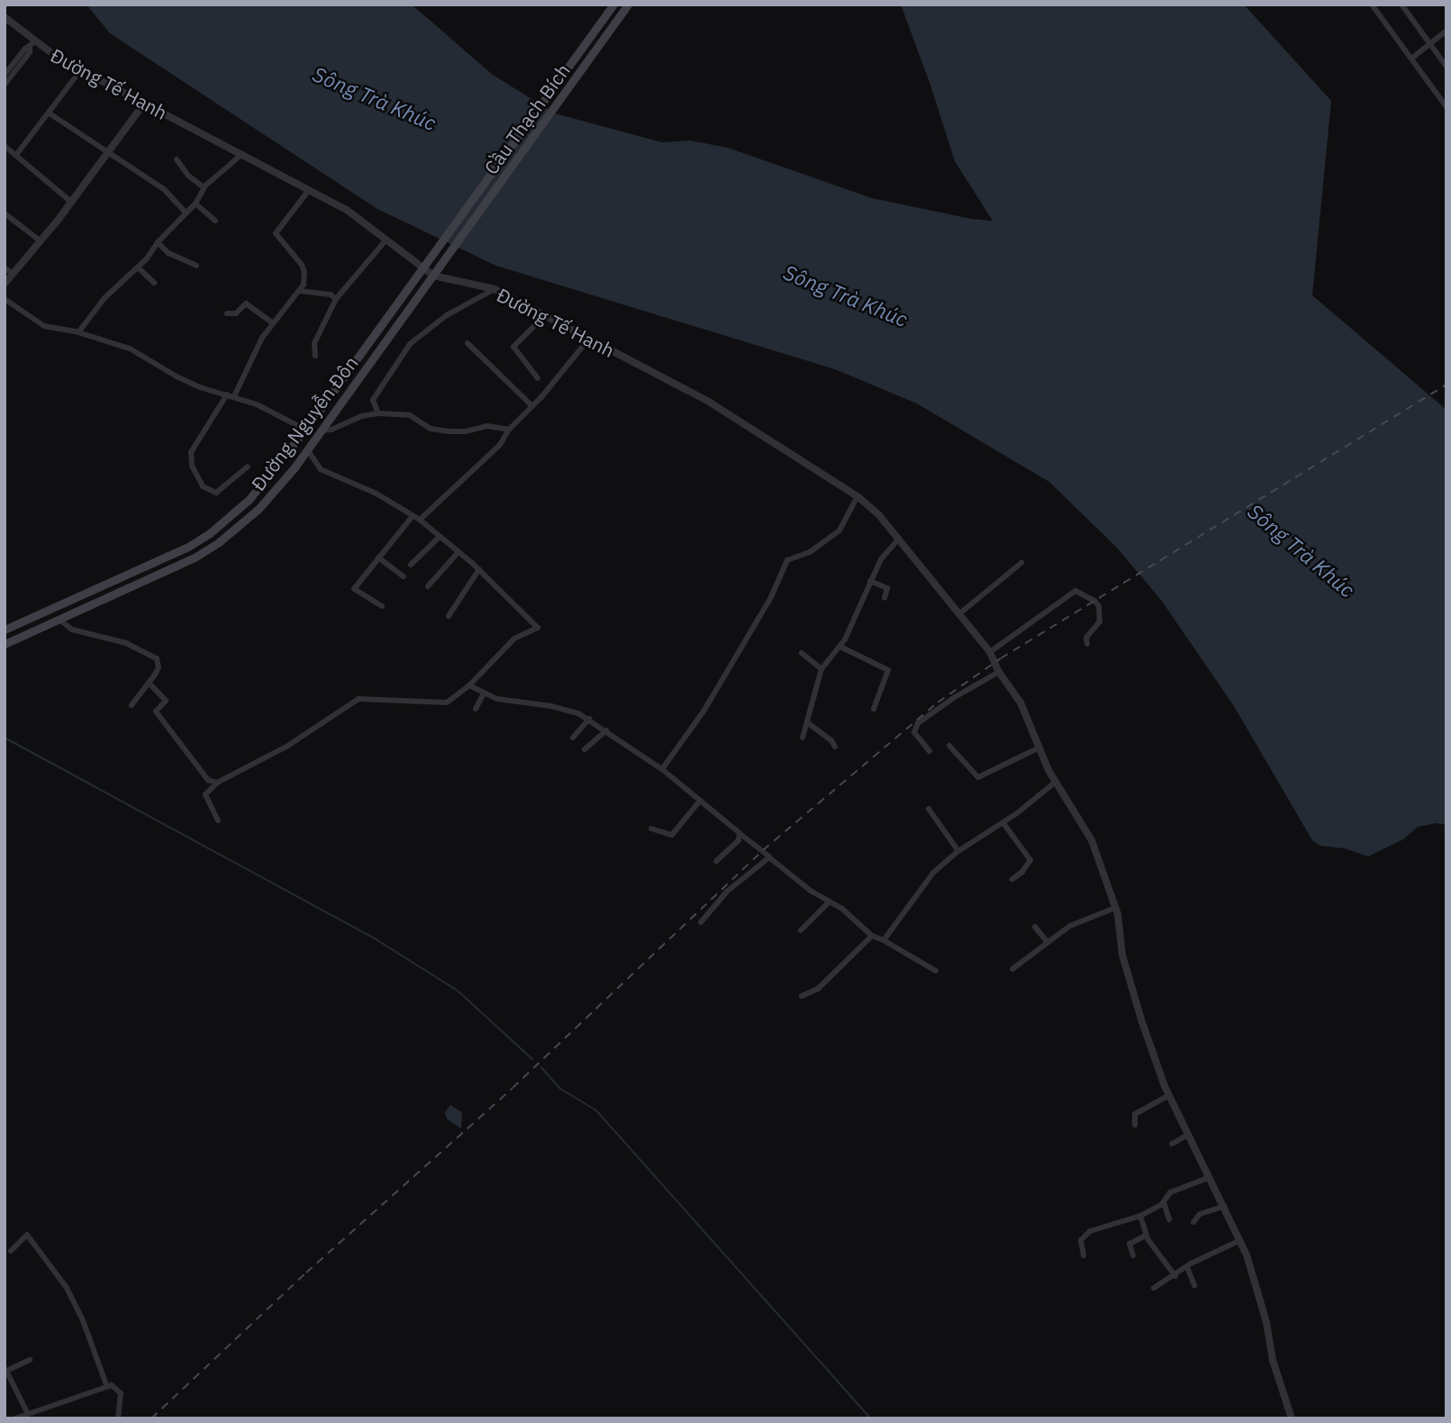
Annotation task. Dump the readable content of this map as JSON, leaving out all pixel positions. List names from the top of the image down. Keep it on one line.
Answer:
{"streets":{"main road":["Cầu Thạch Bích","Đường Nguyễn Đôn"],"street":["Đường Tế Hanh"]},"crossings":[["Đường Tế Hanh","Cầu Thạch Bích"],["Đường Tế Hanh","Đường Nguyễn Đôn"],["Cầu Thạch Bích","Đường Nguyễn Đôn"]],"water":["Sông Trà Khúc"]}
